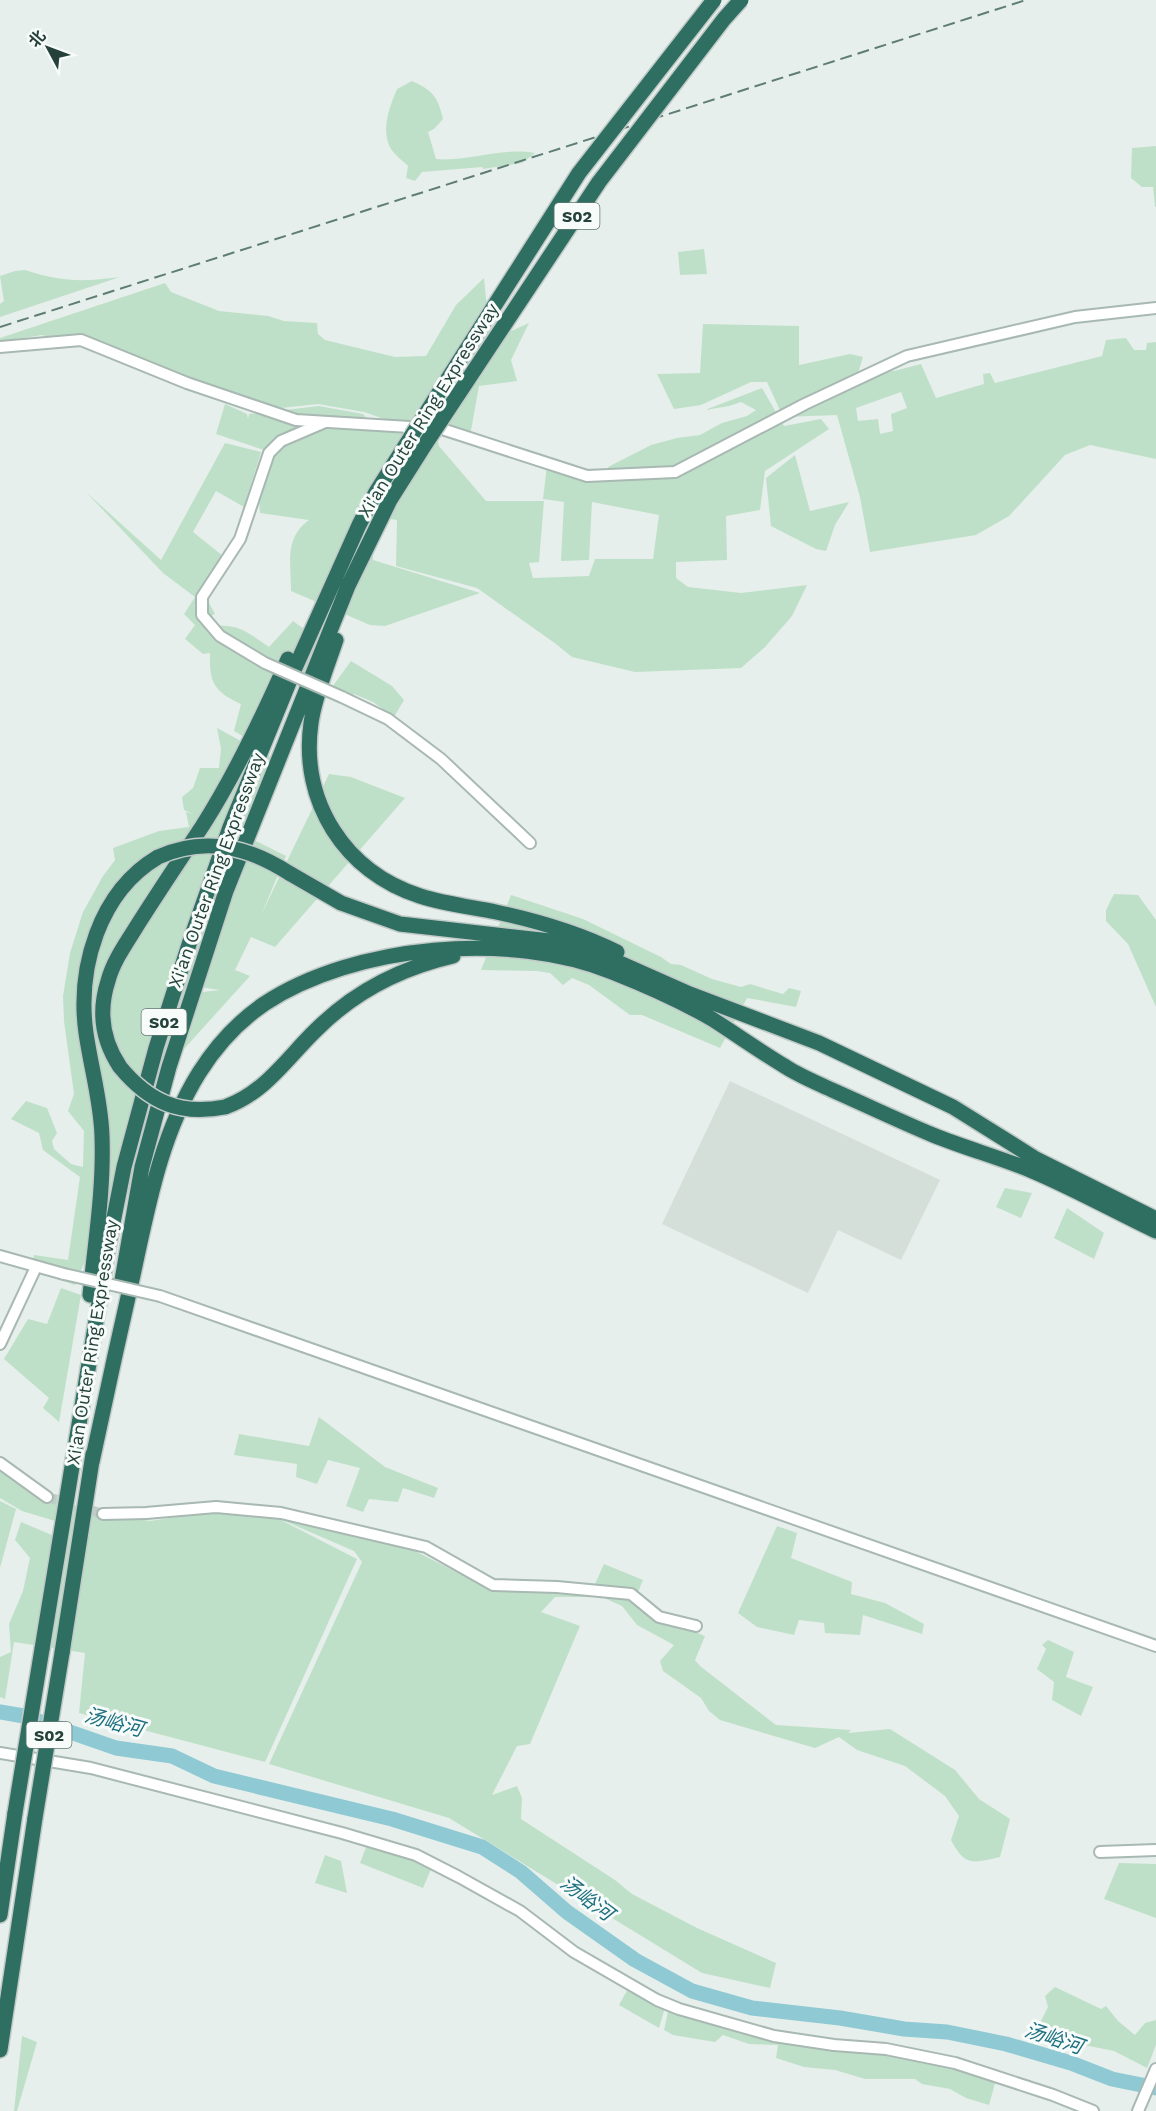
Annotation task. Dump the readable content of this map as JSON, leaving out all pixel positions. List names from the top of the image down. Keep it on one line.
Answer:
{"streets":{"highway":["S02","Xi'an Outer Ring Expressway"]},"water":["汤峪河"],"north":"top left"}
